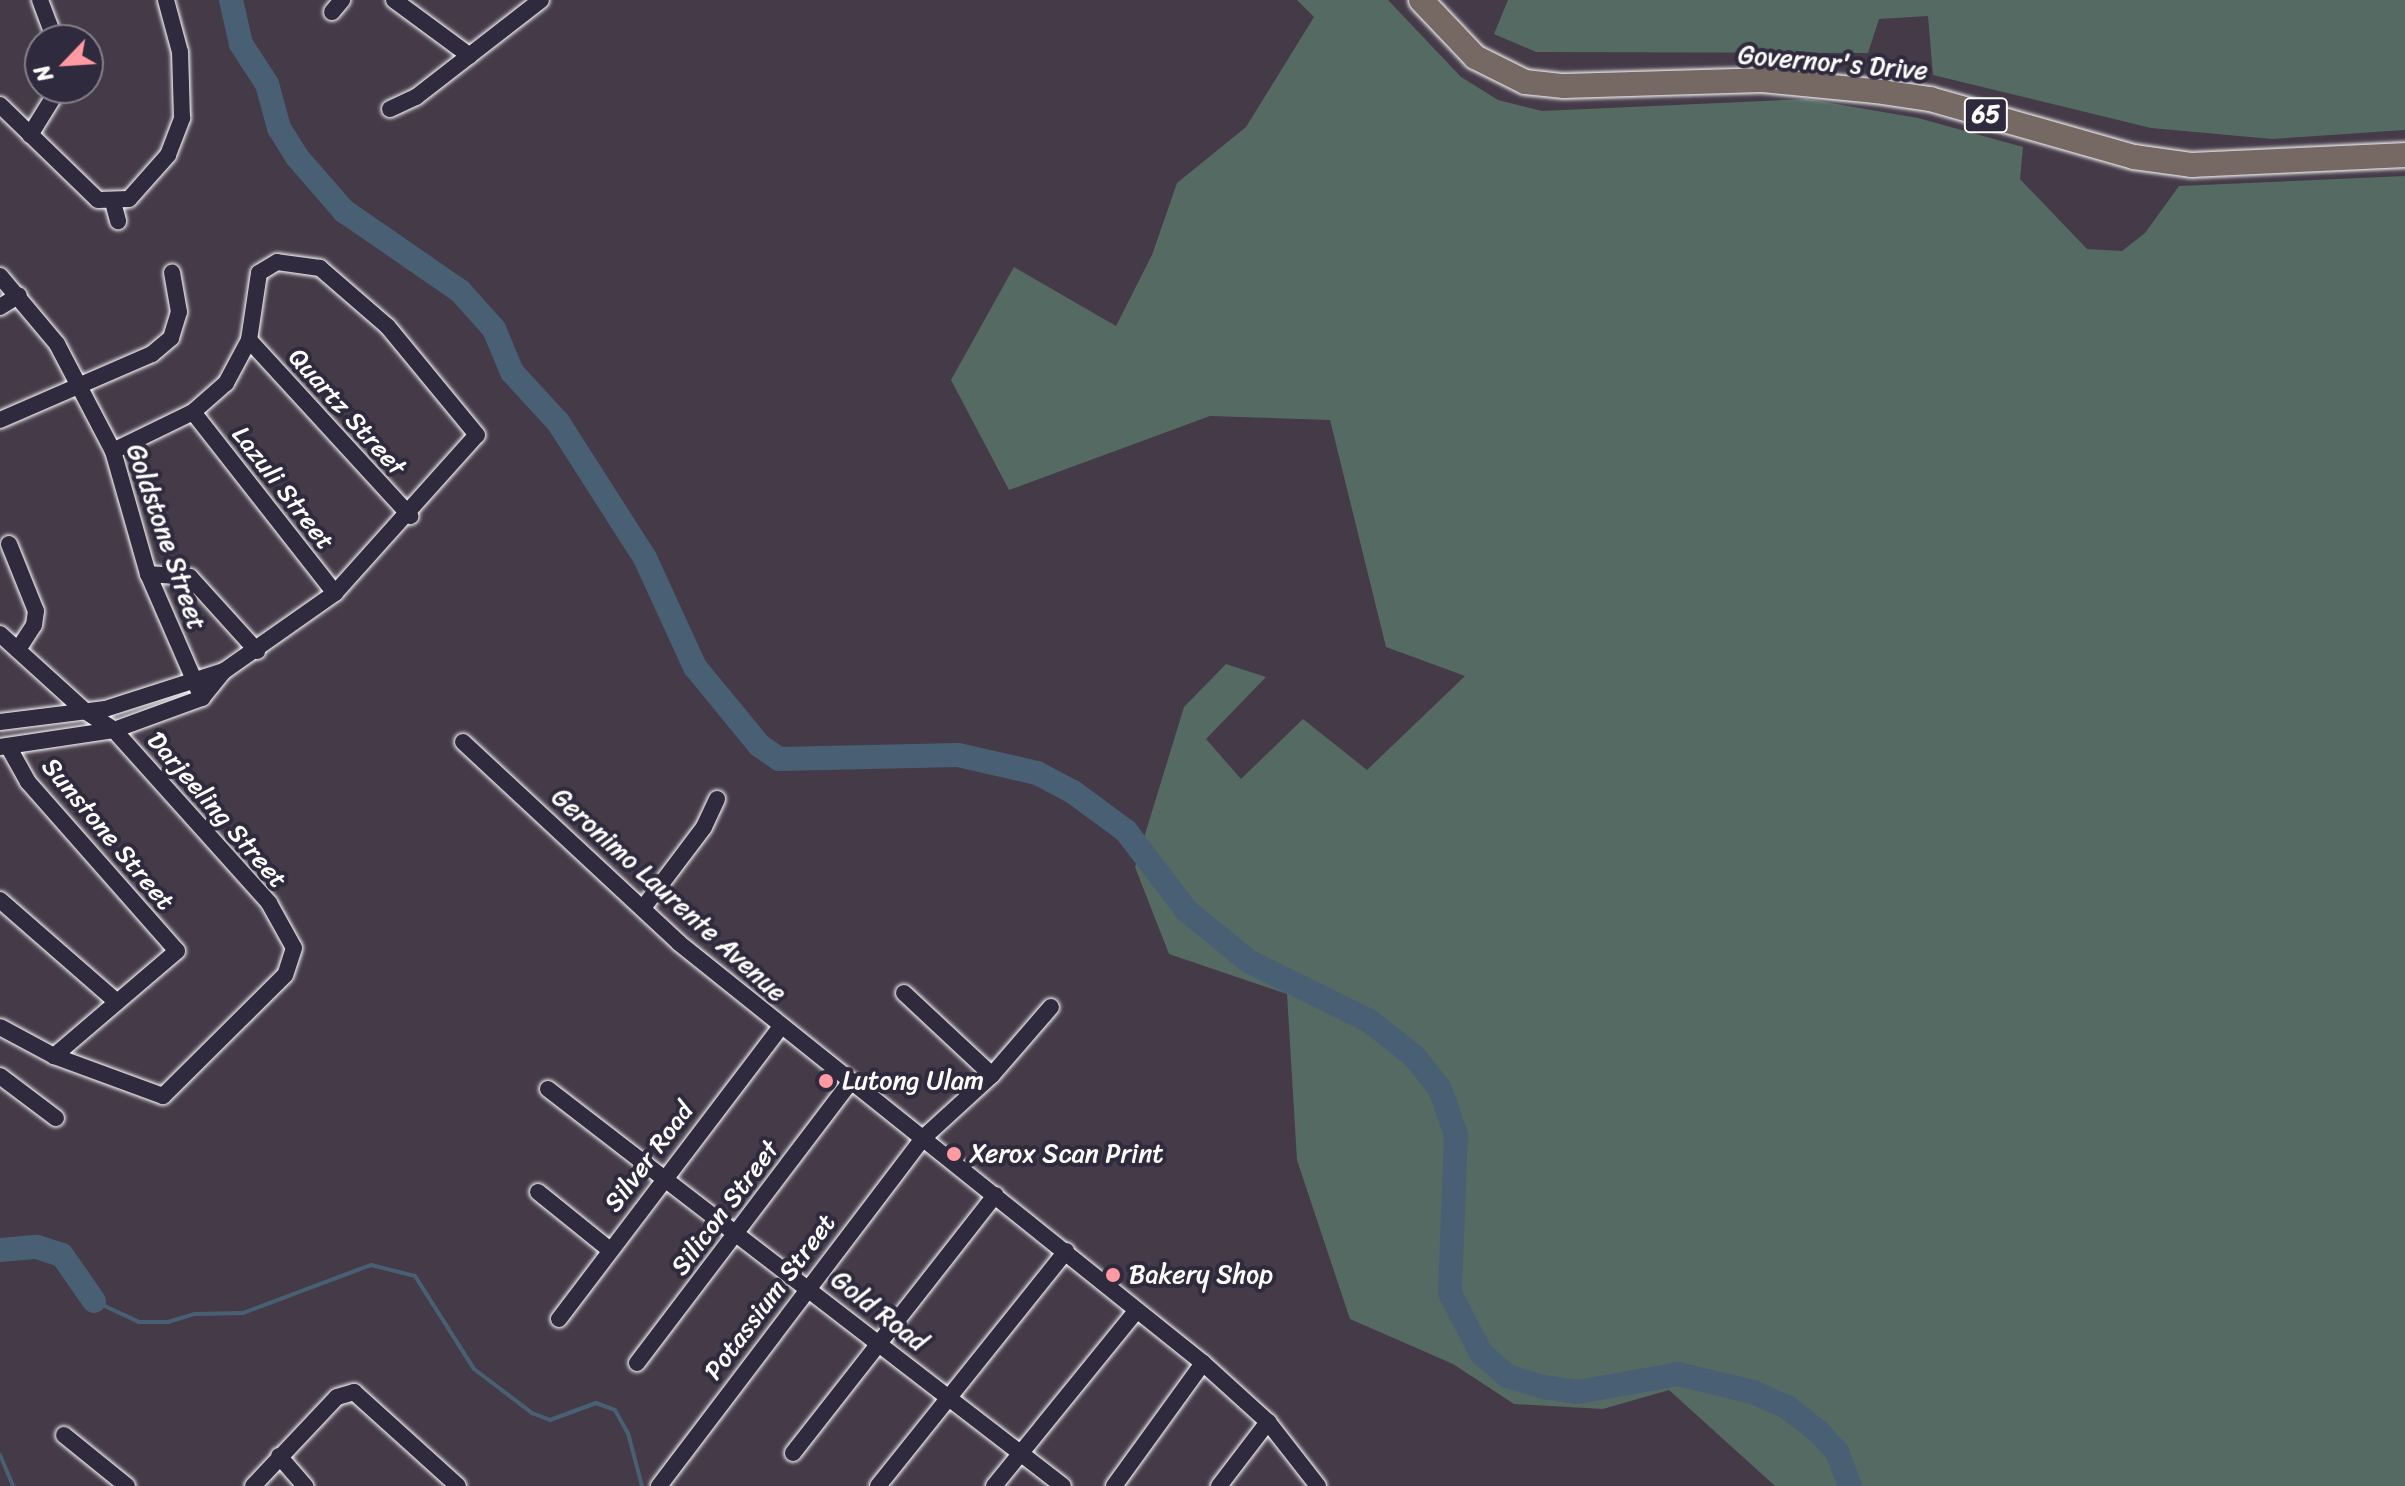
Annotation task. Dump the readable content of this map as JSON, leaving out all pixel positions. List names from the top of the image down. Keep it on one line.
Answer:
{"streets":{"highway":["Governor's Drive","65"],"street":["Quartz Street","Lazuli Street","Goldstone Street","Darjeeling Street","Sunstone Street","Geronimo Laurente Avenue","Silver Road","Silicon Street","Potassium Street","Gold Road"]},"crossings":[["Geronimo Laurente Avenue","Silver Road"],["Geronimo Laurente Avenue","Silicon Street"],["Geronimo Laurente Avenue","Potassium Street"],["Silver Road","Gold Road"],["Silicon Street","Gold Road"],["Potassium Street","Gold Road"]],"places":["Lutong Ulam","Xerox Scan Print","Bakery Shop"],"north":"bottom left"}
